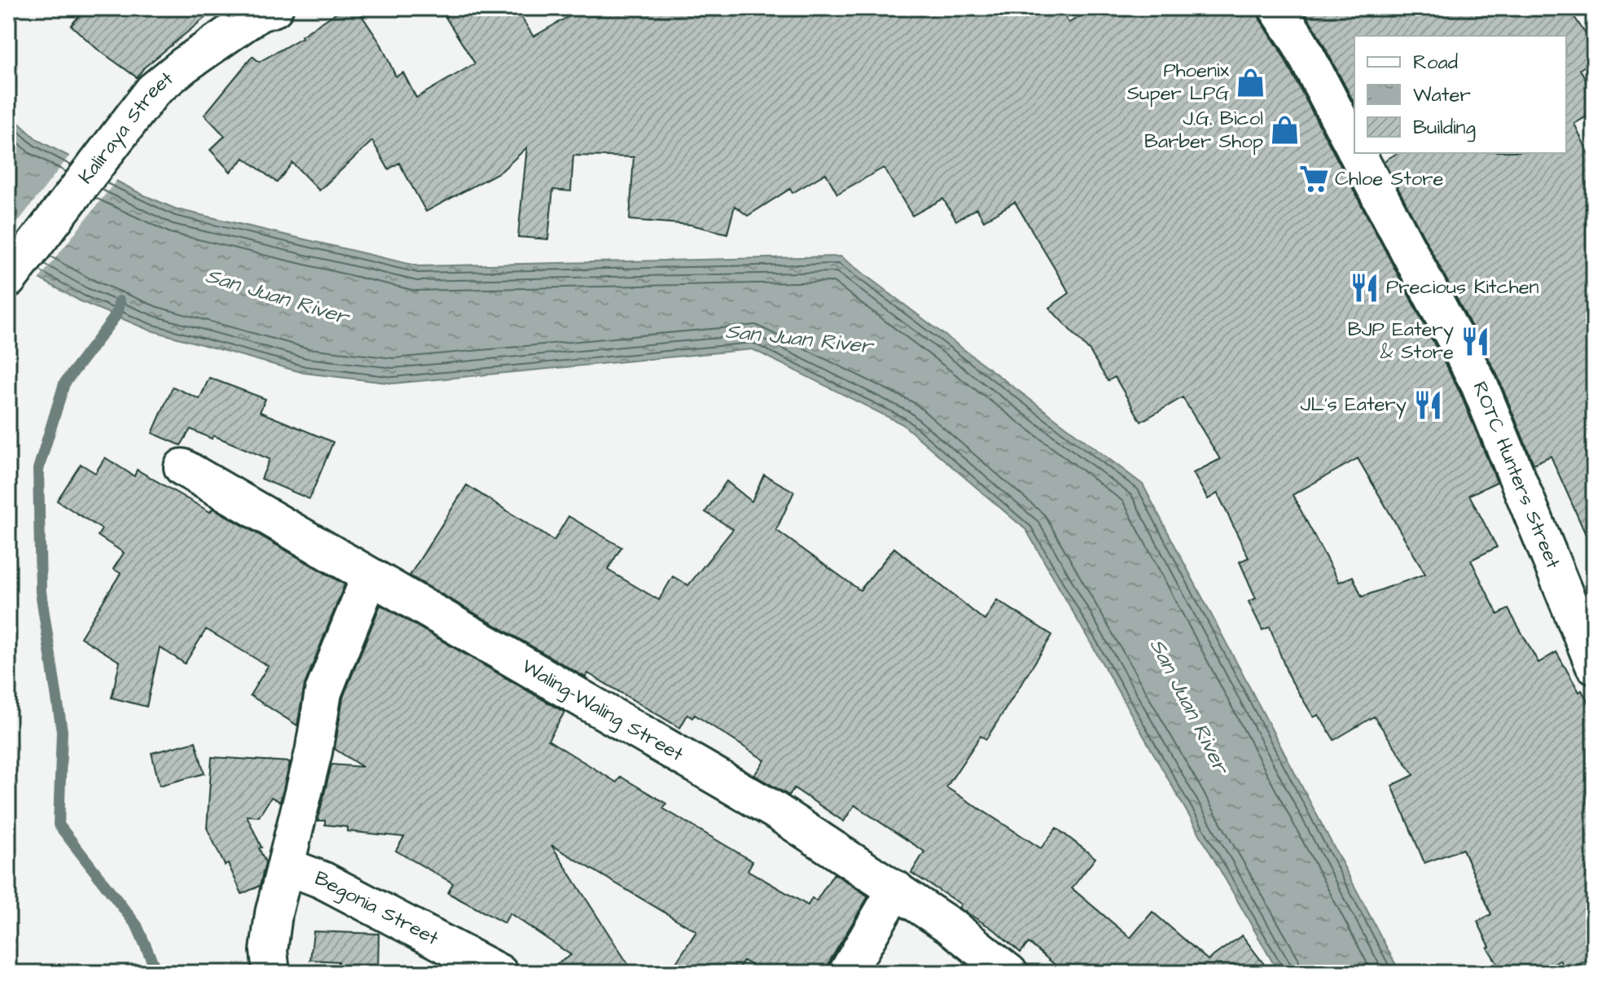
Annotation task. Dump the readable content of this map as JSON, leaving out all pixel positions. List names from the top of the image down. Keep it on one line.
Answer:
{"streets":{"street":["Kaliraya Street","ROTC Hunters Street","Waling-Waling Street","Begonia Street"]},"water":["San Juan River"],"places":{"shop":["Phoenix Super LPG","J.G. Bicol Barber Shop"],"supermarket":["Chloe Store"],"restaurant":["Precious Kitchen","BJP Eatery & Store","JL's Eatery"]},"legend":["Road","Water","Building"]}
